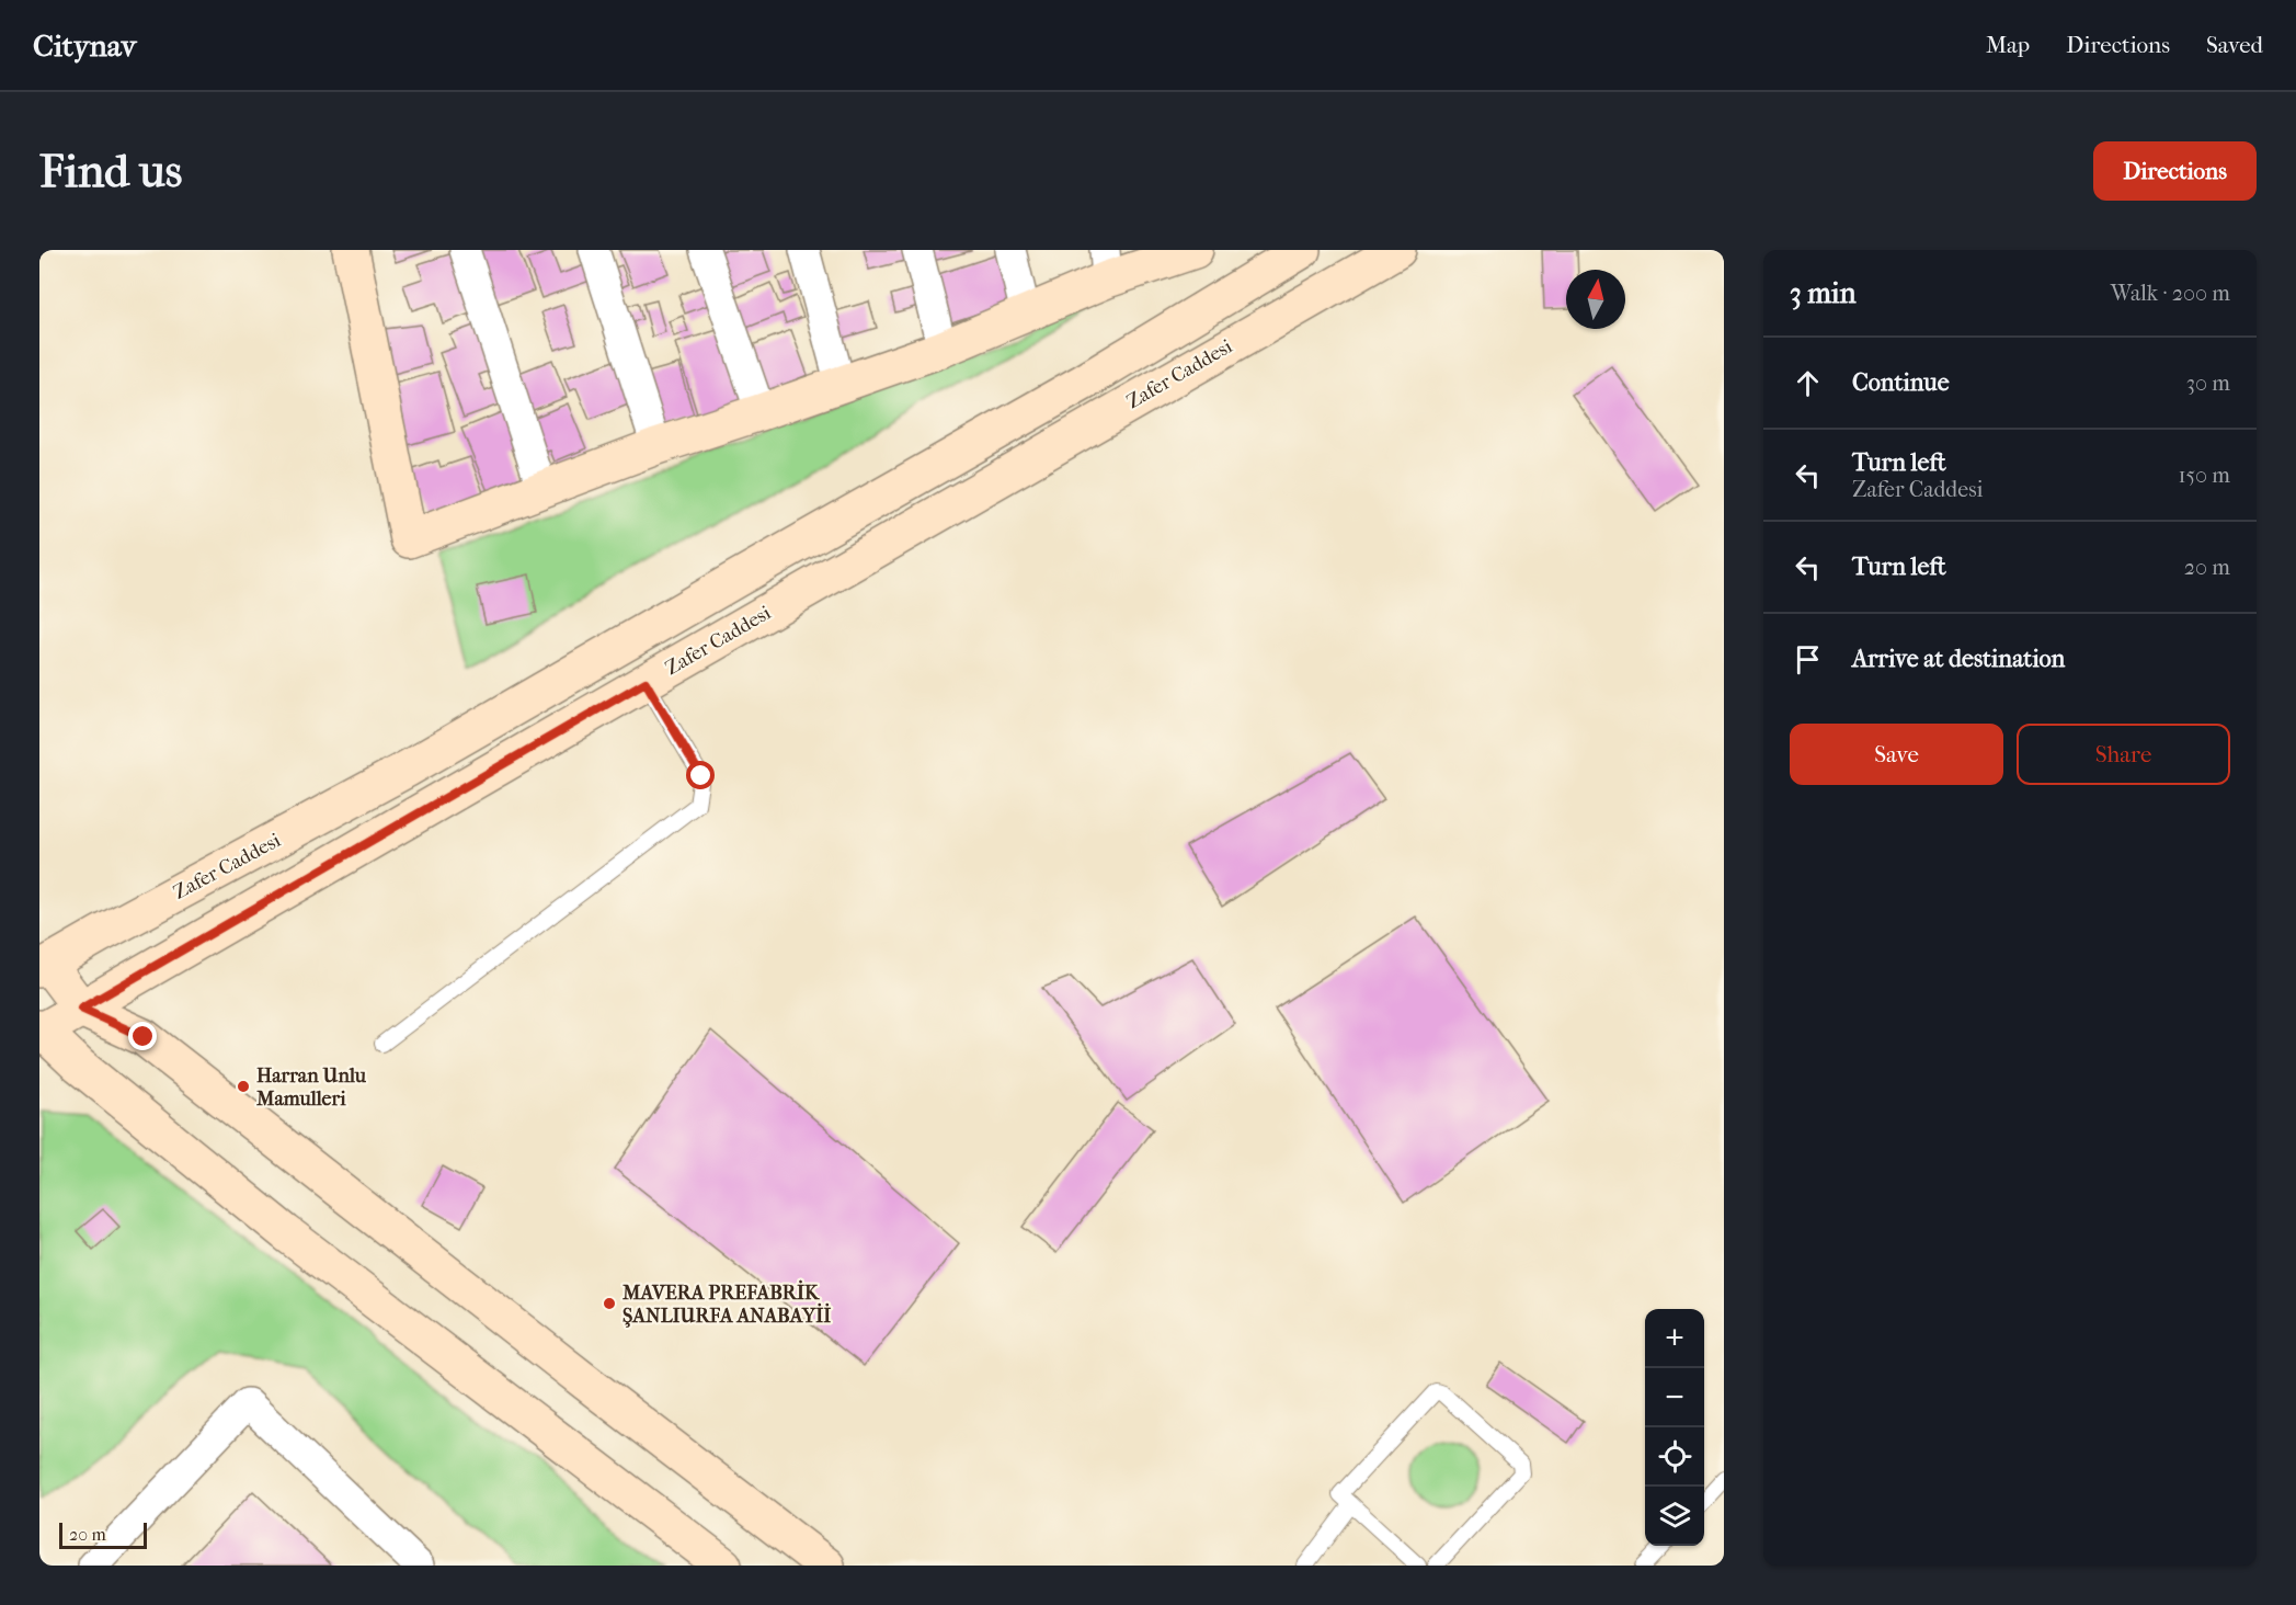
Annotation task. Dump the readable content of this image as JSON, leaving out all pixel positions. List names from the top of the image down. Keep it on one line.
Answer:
{"streets":{"main road":["Zafer Caddesi"]},"places":["Harran Unlu Mamulleri","MAVERA PREFABRİK ŞANLIURFA ANABAYİİ"],"scale_bar":"20 m","north":"top","page":{"header":"Citynav","nav":["Map","Directions","Saved"],"buttons":["Directions",["Save","Share"]],"title":"Find us","heading":["3 min","Walk · 200 m"],"list":[["Continue","30 m"],["Turn left","Zafer Caddesi","150 m"],["Turn left","20 m"],"Arrive at destination"],"map_buttons":["+","−"],"scale":"20 m"}}
